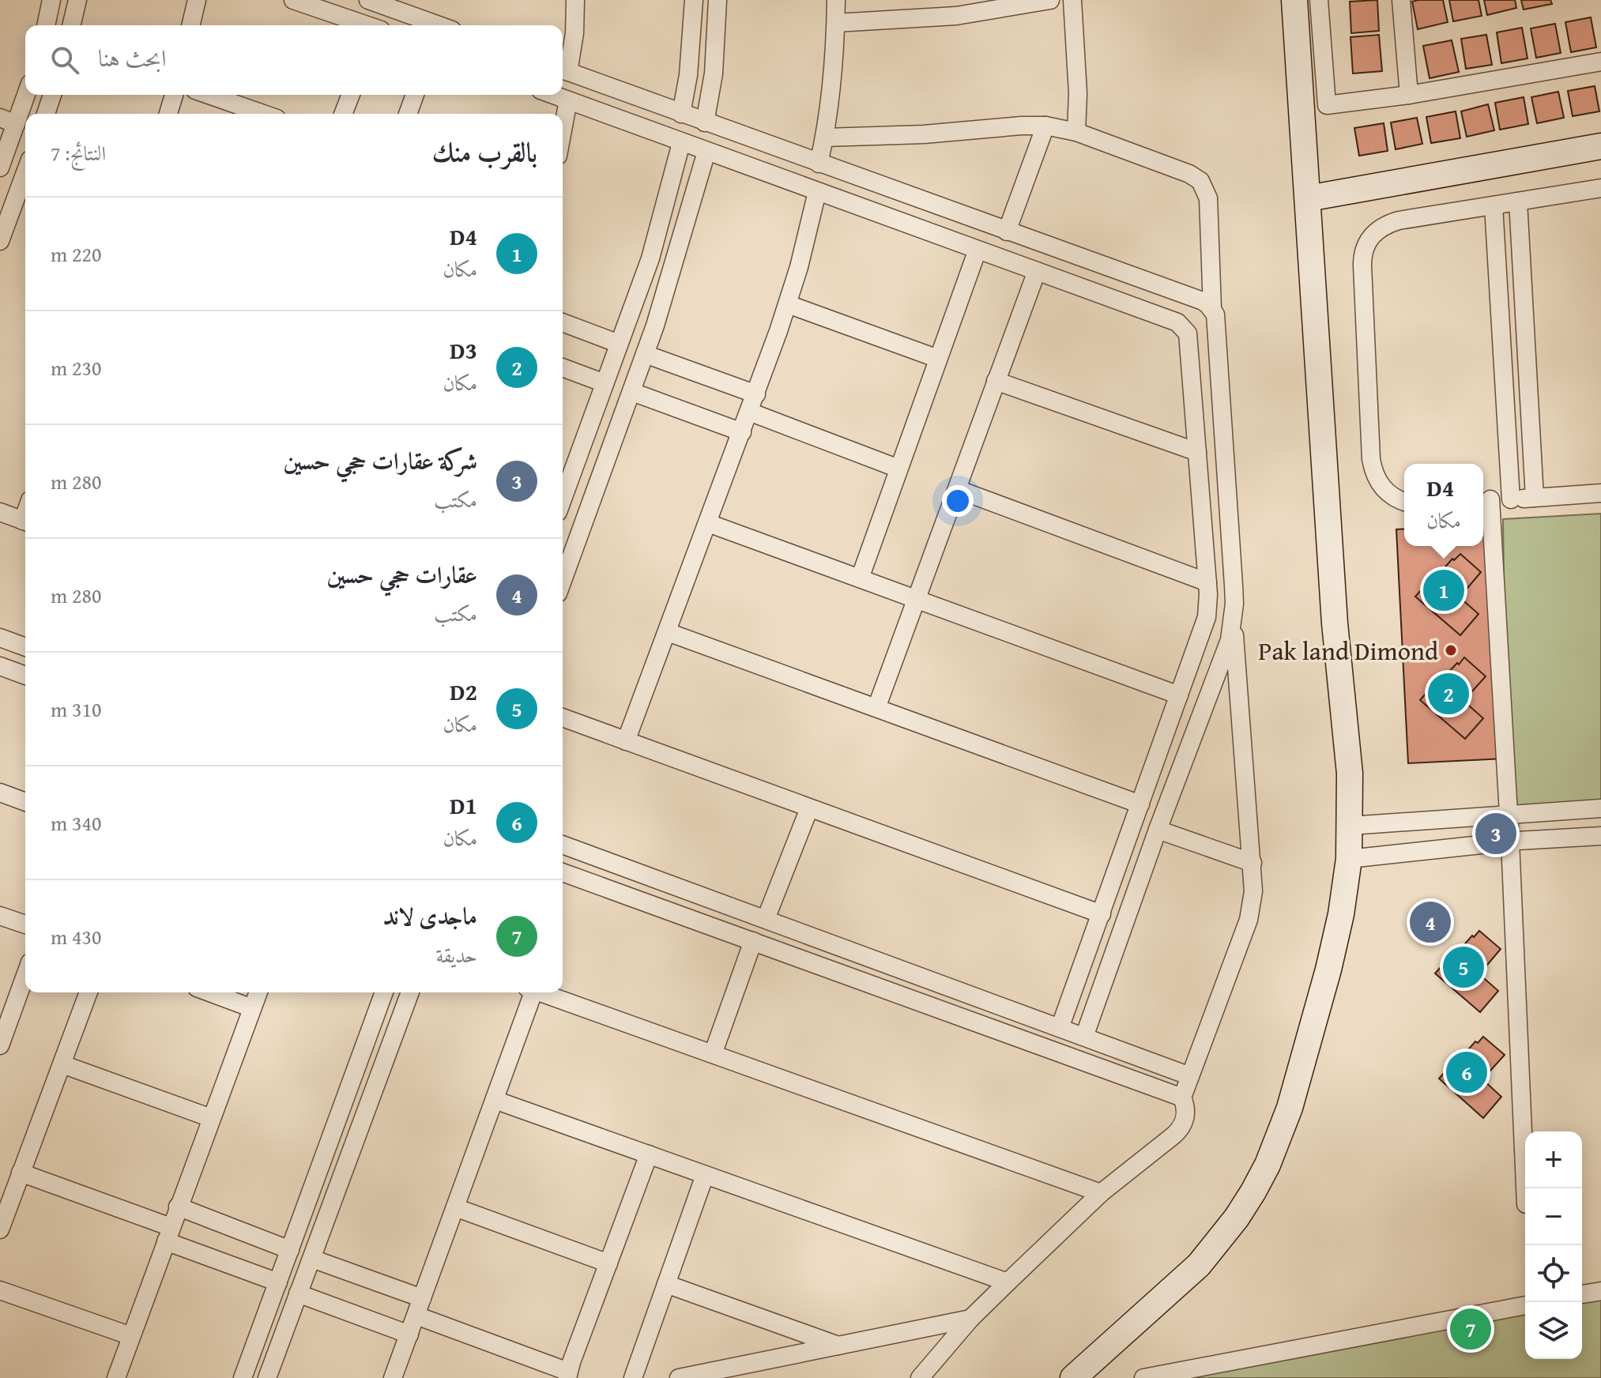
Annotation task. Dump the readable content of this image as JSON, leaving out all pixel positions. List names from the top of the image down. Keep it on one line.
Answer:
{"places":["Pak land Dimond"],"page":{"search":"ابحث هنا","heading":["بالقرب منك","النتائج: 7"],"list":[{"mark":"1","name":"D4","note":"مكان","value":"220 m"},{"mark":"2","name":"D3","note":"مكان","value":"230 m"},{"mark":"3","name":"شرکة عقارات حجي حسين","note":"مكتب","value":"280 m"},{"mark":"4","name":"عقارات حجي حسين","note":"مكتب","value":"280 m"},{"mark":"5","name":"D2","note":"مكان","value":"310 m"},{"mark":"6","name":"D1","note":"مكان","value":"340 m"},{"mark":"7","name":"ماجدی لاند","note":"حديقة","value":"430 m"}],"popup":["D4","مكان"],"pins":["1","2","3","4","5","6","7"],"map_buttons":["+","−"]}}
